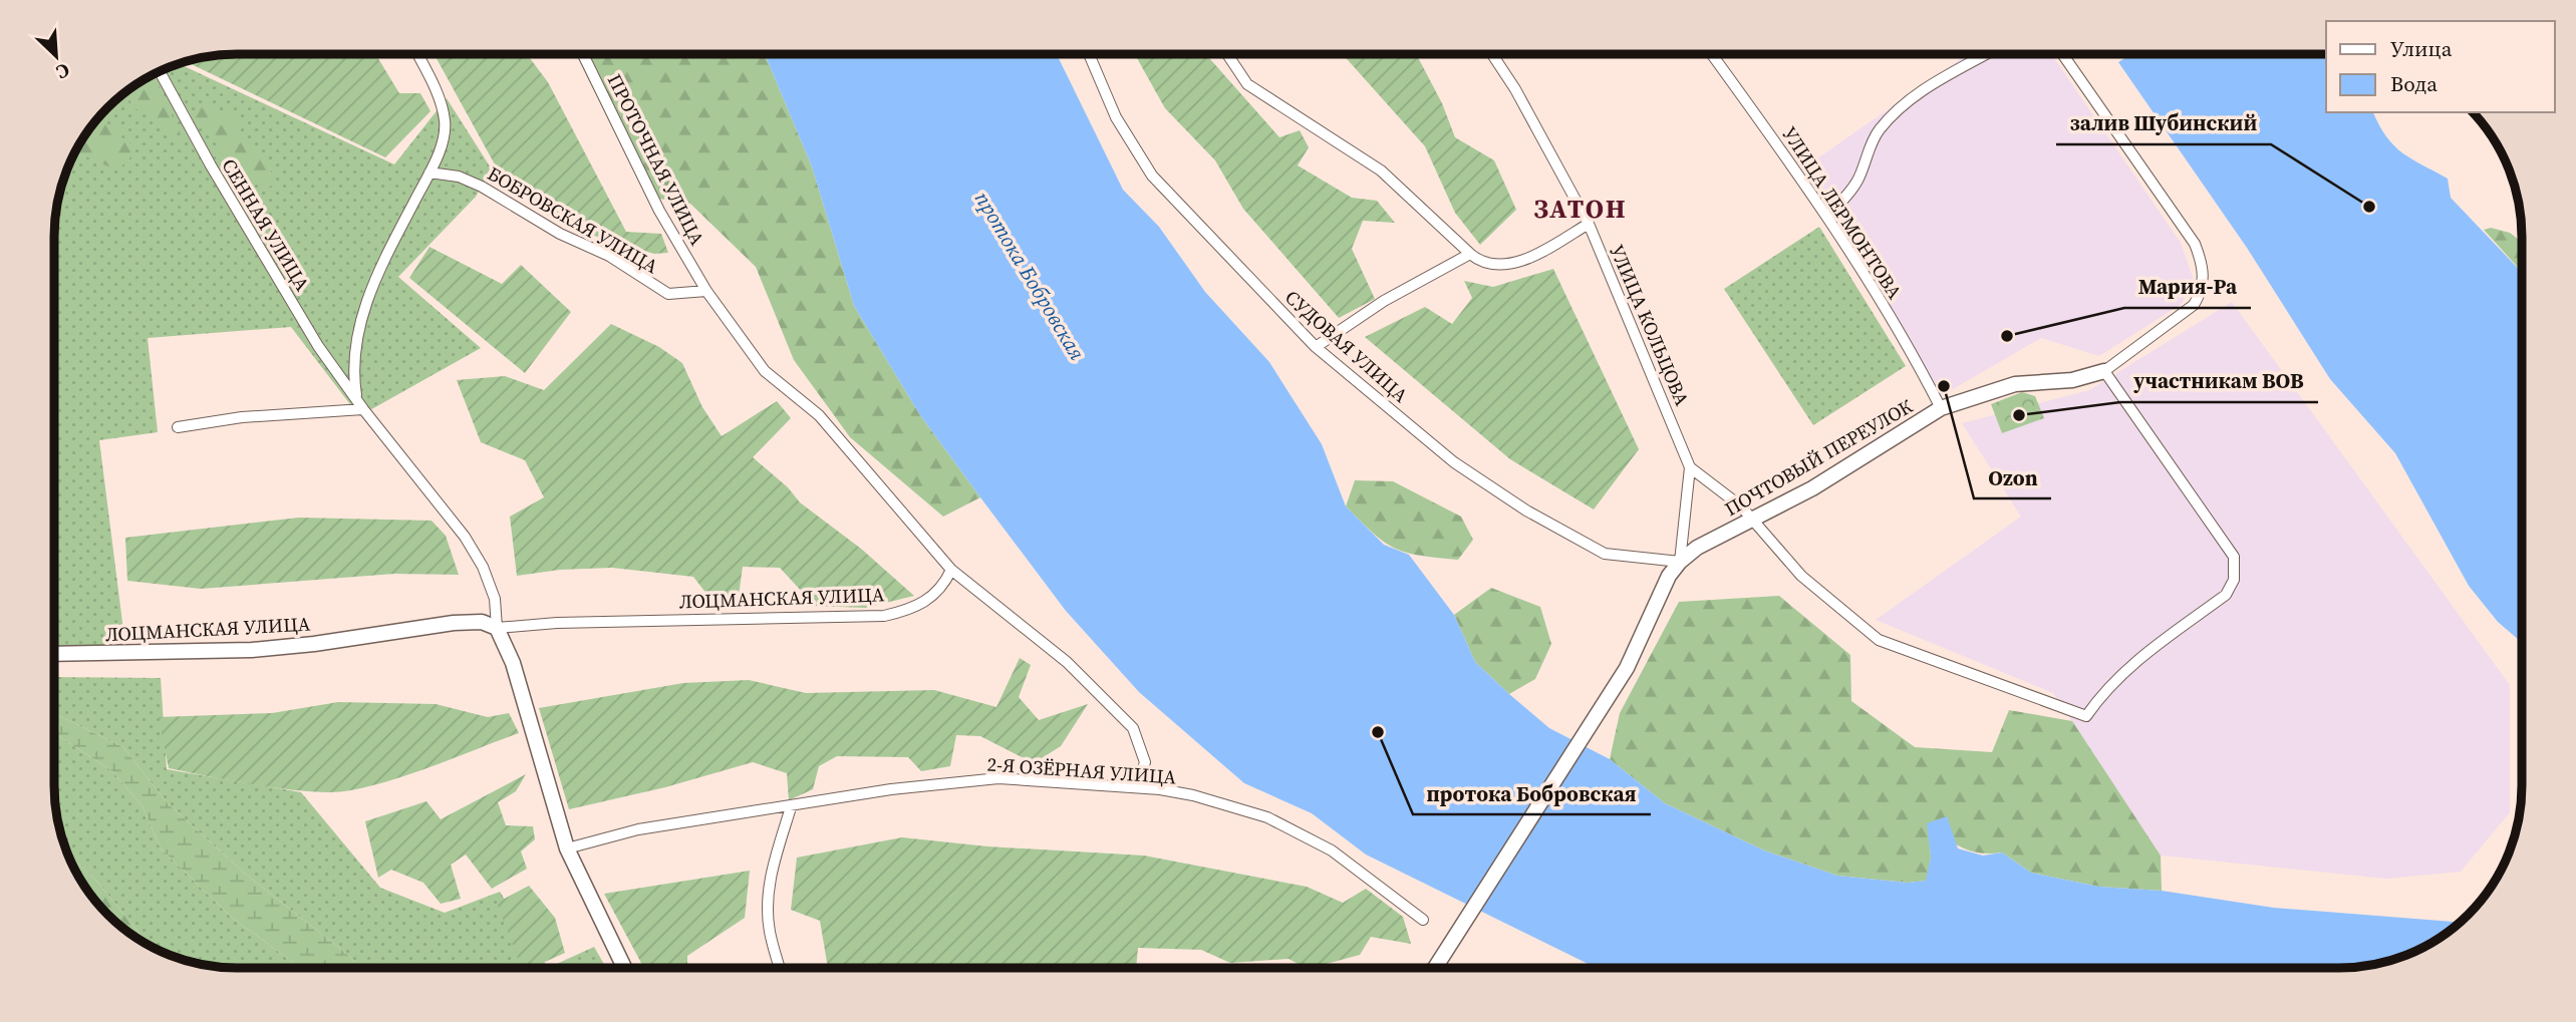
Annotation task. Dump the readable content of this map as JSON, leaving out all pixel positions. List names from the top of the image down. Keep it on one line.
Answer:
{"streets":{"street":["ПРОТОЧНАЯ УЛИЦА","УЛИЦА ЛЕРМОНТОВА","БОБРОВСКАЯ УЛИЦА","СЕННАЯ УЛИЦА","УЛИЦА КОЛЬЦОВА","СУДОВАЯ УЛИЦА","ПОЧТОВЫЙ ПЕРЕУЛОК","ЛОЦМАНСКАЯ УЛИЦА","2-Я ОЗЁРНАЯ УЛИЦА"]},"crossings":[["ПРОТОЧНАЯ УЛИЦА","БОБРОВСКАЯ УЛИЦА"],["УЛИЦА ЛЕРМОНТОВА","ПОЧТОВЫЙ ПЕРЕУЛОК"],["УЛИЦА КОЛЬЦОВА","СУДОВАЯ УЛИЦА"],["УЛИЦА КОЛЬЦОВА","ПОЧТОВЫЙ ПЕРЕУЛОК"],["СУДОВАЯ УЛИЦА","ПОЧТОВЫЙ ПЕРЕУЛОК"]],"districts":["ЗАТОН"],"water":["протока Бобровская"],"places":["залив Шубинский","Мария-Ра","Ozon","участникам ВОВ","протока Бобровская"],"legend":["Улица","Вода"],"north":"bottom right"}
